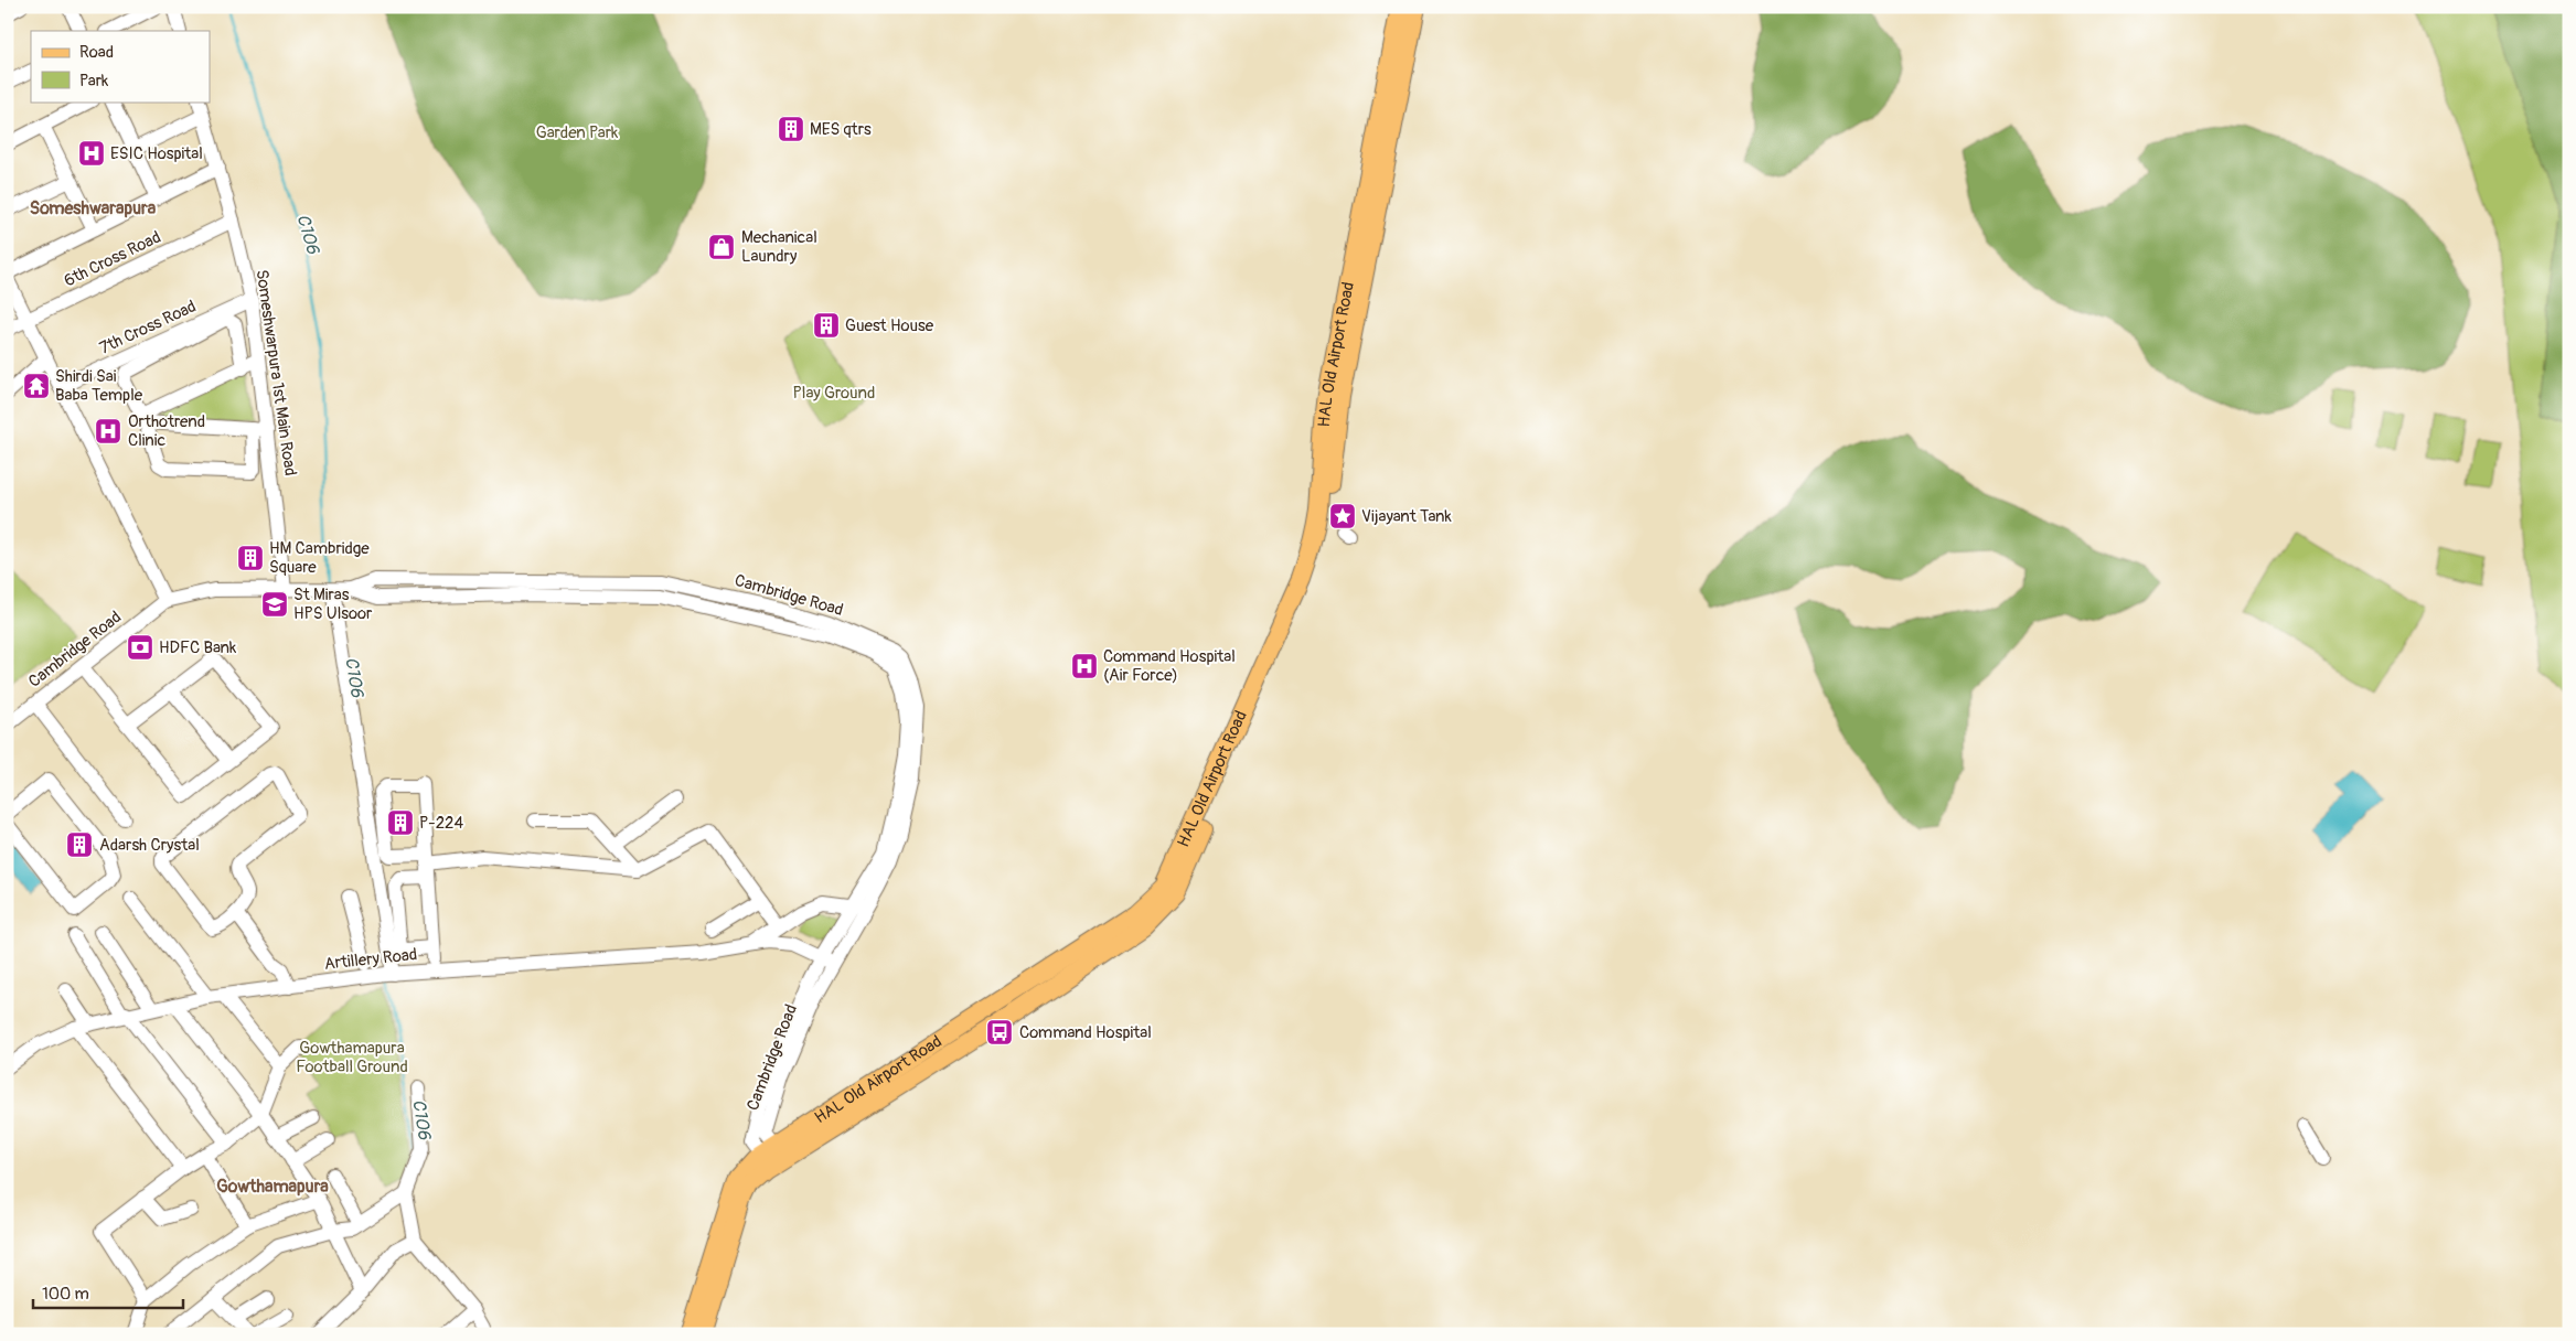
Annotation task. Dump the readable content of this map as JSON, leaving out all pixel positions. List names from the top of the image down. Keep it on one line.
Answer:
{"streets":{"main road":["HAL Old Airport Road"],"street":["6th Cross Road","7th Cross Road","Someshwarpura 1st Main Road","Cambridge Road","Artillery Road"]},"crossings":[["6th Cross Road","Someshwarpura 1st Main Road"],["7th Cross Road","Someshwarpura 1st Main Road"],["HAL Old Airport Road","Cambridge Road"],["Someshwarpura 1st Main Road","Cambridge Road"],["Cambridge Road","Artillery Road"]],"districts":["Someshwarapura","Gowthamapura"],"water":["C106"],"parks":["Garden Park","Play Ground","Gowthamapura Football Ground"],"places":{"building":["MES qtrs","Guest House","HM Cambridge Square","P-224","Adarsh Crystal"],"hospital":["ESIC Hospital","Orthotrend Clinic","Command Hospital (Air Force)"],"shop":["Mechanical Laundry"],"temple":["Shirdi Sai Baba Temple"],"place":["Vijayant Tank"],"school or university":["St Miras HPS Ulsoor"],"bank":["HDFC Bank"],"bus stop":["Command Hospital"]},"legend":["Road","Park"],"scale_bar":"100 m"}
